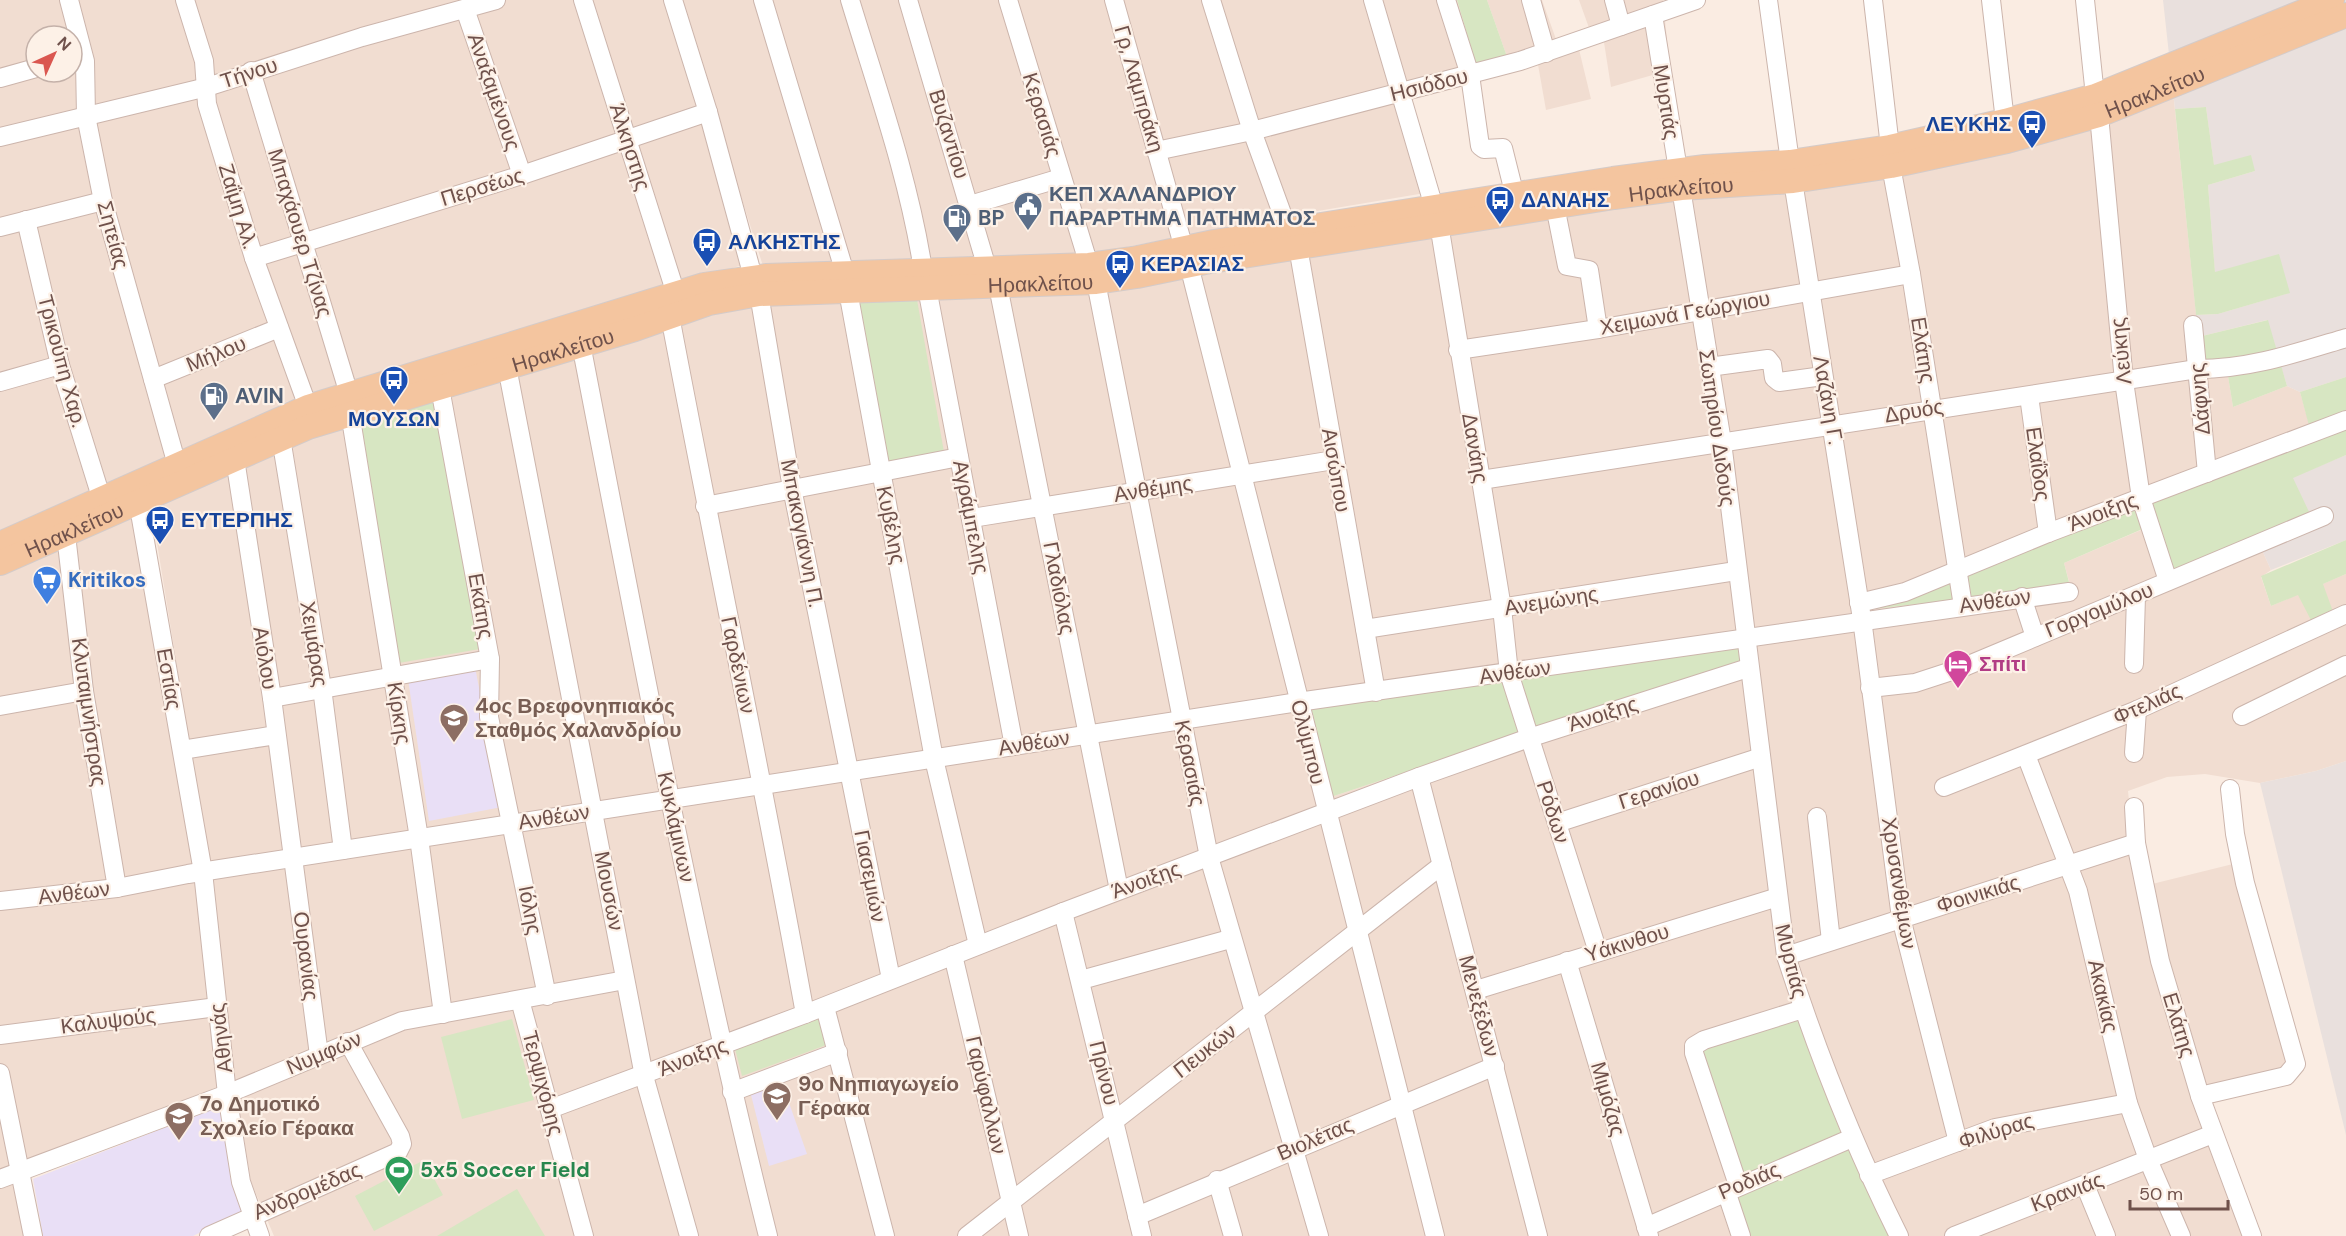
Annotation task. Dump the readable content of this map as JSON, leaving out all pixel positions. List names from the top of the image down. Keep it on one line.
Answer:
{"streets":{"main road":["Ηρακλείτου"],"street":["Τήνου","Ησιόδου","Γρ, Λαμπράκη","Αναξαμένους","Μυρτιάς","Κερασιάς","Βυζαντίου","Άλκηστης","Περσέως","Ζαΐμη Αλ.","Μπαχάουερ Τζίνας","Σητείας","Χειμωνά Γεώργιου","Ελάτης","Λεύκης","Μήλου","Τρικούπη Χαρ.","Δάφνης","Λαζάνη Γ.","Δρυός","Σωτηρίου Διδούς","Δανάης","Ελαΐδος","Αισώπου","Ανθέμης","Άνοιξης","Αγράμπελης","Κυβέλης","Μπακογιάννη Π.","Γλαδιόλας","Ανεμώνης","Ανθέων","Εκάτης","Γοργομύλου","Χειμάρας","Αιόλου","Γαρδένιων","Εστίας","Φτελιάς","Κλυταιμνήστρας","Κίρκης","Ολύμπου","Γερανίου","Ρόδων","Κυκλάμινων","Γιασεμιών","Χρυσανθέμων","Μουσών","Φοινικιάς","Ιόλης","Υάκινθου","Ουρανίας","Ακακίας","Μενεξέδων","Καλυψούς","Αθηνάς","Πευκών","Νυμφών","Πρίνου","Τερψιχόρης","Γαρύφαλλων","Μιμόζας","Φιλύρας","Βιολέτας","Ροδιάς","Ανδρομέδας","Κρανιάς"]},"crossings":[["Τήνου","Αναξαμένους"],["Τήνου","Ζαΐμη Αλ."],["Τήνου","Μπαχάουερ Τζίνας"],["Τήνου","Σητείας"],["Ησιόδου","Γρ, Λαμπράκη"],["Ησιόδου","Μυρτιάς"],["Ησιόδου","Δανάης"],["Ησιόδου","Αισώπου"],["Γρ, Λαμπράκη","Ηρακλείτου"],["Γρ, Λαμπράκη","Ολύμπου"],["Αναξαμένους","Περσέως"],["Ηρακλείτου","Μυρτιάς"],["Ηρακλείτου","Κερασιάς"],["Ηρακλείτου","Βυζαντίου"],["Ηρακλείτου","Άλκηστης"],["Ηρακλείτου","Ζαΐμη Αλ."],["Ηρακλείτου","Μπαχάουερ Τζίνας"],["Ηρακλείτου","Σητείας"],["Ηρακλείτου","Ελάτης"],["Ηρακλείτου","Λεύκης"],["Ηρακλείτου","Τρικούπη Χαρ."],["Ηρακλείτου","Λαζάνη Γ."],["Ηρακλείτου","Σωτηρίου Διδούς"],["Ηρακλείτου","Δανάης"],["Ηρακλείτου","Αισώπου"],["Ηρακλείτου","Αγράμπελης"],["Ηρακλείτου","Κυβέλης"],["Ηρακλείτου","Μπακογιάννη Π."],["Ηρακλείτου","Γλαδιόλας"],["Ηρακλείτου","Εκάτης"],["Ηρακλείτου","Χειμάρας"],["Ηρακλείτου","Αιόλου"],["Ηρακλείτου","Γαρδένιων"],["Ηρακλείτου","Εστίας"],["Ηρακλείτου","Κλυταιμνήστρας"],["Ηρακλείτου","Κίρκης"],["Ηρακλείτου","Ολύμπου"],["Ηρακλείτου","Κυκλάμινων"],["Ηρακλείτου","Μουσών"],["Μυρτιάς","Σωτηρίου Διδούς"],["Μυρτιάς","Άνοιξης"],["Μυρτιάς","Γερανίου"],["Μυρτιάς","Φοινικιάς"],["Μυρτιάς","Υάκινθου"],["Μυρτιάς","Φιλύρας"],["Μυρτιάς","Ροδιάς"],["Κερασιάς","Ανθέμης"],["Κερασιάς","Άνοιξης"],["Κερασιάς","Ανθέων"],["Κερασιάς","Πευκών"],["Κερασιάς","Βιολέτας"],["Βυζαντίου","Γλαδιόλας"],["Άλκηστης","Περσέως"],["Άλκηστης","Γαρδένιων"],["Περσέως","Ζαΐμη Αλ."],["Περσέως","Μπαχάουερ Τζίνας"],["Περσέως","Μπακογιάννη Π."],["Ζαΐμη Αλ.","Μήλου"],["Μπαχάουερ Τζίνας","Κίρκης"],["Σητείας","Μήλου"],["Χειμωνά Γεώργιου","Ελάτης"],["Χειμωνά Γεώργιου","Λαζάνη Γ."],["Χειμωνά Γεώργιου","Σωτηρίου Διδούς"],["Χειμωνά Γεώργιου","Δανάης"],["Ελάτης","Δρυός"],["Ελάτης","Άνοιξης"],["Ελάτης","Ανθέων"],["Ελάτης","Φοινικιάς"],["Ελάτης","Κρανιάς"],["Λεύκης","Δρυός"],["Λεύκης","Άνοιξης"],["Λεύκης","Γοργομύλου"],["Δάφνης","Δρυός"],["Δάφνης","Άνοιξης"],["Λαζάνη Γ.","Δρυός"],["Λαζάνη Γ.","Άνοιξης"],["Λαζάνη Γ.","Ανθέων"],["Λαζάνη Γ.","Χρυσανθέμων"],["Δρυός","Σωτηρίου Διδούς"],["Δρυός","Δανάης"],["Δρυός","Ελαΐδος"],["Σωτηρίου Διδούς","Άνοιξης"],["Σωτηρίου Διδούς","Ανεμώνης"],["Σωτηρίου Διδούς","Ανθέων"],["Δανάης","Ανεμώνης"],["Δανάης","Ανθέων"],["Δανάης","Ρόδων"],["Ελαΐδος","Άνοιξης"],["Αισώπου","Ανθέμης"],["Αισώπου","Ανεμώνης"],["Αισώπου","Ανθέων"],["Ανθέμης","Αγράμπελης"],["Ανθέμης","Γλαδιόλας"],["Ανθέμης","Ολύμπου"],["Άνοιξης","Γλαδιόλας"],["Άνοιξης","Ανθέων"],["Άνοιξης","Γαρδένιων"],["Άνοιξης","Ολύμπου"],["Άνοιξης","Ρόδων"],["Άνοιξης","Κυκλάμινων"],["Άνοιξης","Γιασεμιών"],["Άνοιξης","Χρυσανθέμων"],["Άνοιξης","Μουσών"],["Άνοιξης","Μενεξέδων"],["Άνοιξης","Πρίνου"],["Άνοιξης","Τερψιχόρης"],["Άνοιξης","Γαρύφαλλων"],["Αγράμπελης","Ανθέων"],["Κυβέλης","Ανθέων"],["Μπακογιάννη Π.","Ανθέων"],["Μπακογιάννη Π.","Γιασεμιών"],["Γλαδιόλας","Ανθέων"],["Ανθέων","Εκάτης"],["Ανθέων","Χειμάρας"],["Ανθέων","Αιόλου"],["Ανθέων","Γαρδένιων"],["Ανθέων","Εστίας"],["Ανθέων","Κλυταιμνήστρας"],["Ανθέων","Κίρκης"],["Ανθέων","Ολύμπου"],["Ανθέων","Ρόδων"],["Ανθέων","Κυκλάμινων"],["Ανθέων","Γιασεμιών"],["Ανθέων","Χρυσανθέμων"],["Ανθέων","Μουσών"],["Ανθέων","Ιόλης"],["Ανθέων","Ουρανίας"],["Ανθέων","Αθηνάς"],["Εκάτης","Ιόλης"],["Γοργομύλου","Χρυσανθέμων"],["Αιόλου","Ουρανίας"],["Εστίας","Αθηνάς"],["Φτελιάς","Ακακίας"],["Κίρκης","Νυμφών"],["Ολύμπου","Πευκών"],["Ολύμπου","Βιολέτας"],["Γερανίου","Ρόδων"],["Ρόδων","Υάκινθου"],["Χρυσανθέμων","Φοινικιάς"],["Χρυσανθέμων","Φιλύρας"],["Μουσών","Νυμφών"],["Φοινικιάς","Ακακίας"],["Ιόλης","Νυμφών"],["Υάκινθου","Μενεξέδων"],["Υάκινθου","Μιμόζας"],["Ουρανίας","Νυμφών"],["Ακακίας","Φιλύρας"],["Ακακίας","Κρανιάς"],["Μενεξέδων","Πευκών"],["Μενεξέδων","Βιολέτας"],["Καλυψούς","Αθηνάς"],["Αθηνάς","Νυμφών"],["Αθηνάς","Ανδρομέδας"],["Πευκών","Πρίνου"],["Πευκών","Γαρύφαλλων"],["Νυμφών","Τερψιχόρης"],["Νυμφών","Ανδρομέδας"],["Πρίνου","Βιολέτας"],["Μιμόζας","Ροδιάς"]],"places":{"bus stop":["ΛΕΥΚΗΣ","ΔΑΝΑΗΣ","ΑΛΚΗΣΤΗΣ","ΚΕΡΑΣΙΑΣ","ΜΟΥΣΩΝ","ΕΥΤΕΡΠΗΣ"],"public building":["ΚΕΠ ΧΑΛΑΝΔΡΙΟΥ ΠΑΡΑΡΤΗΜΑ ΠΑΤΗΜΑΤΟΣ"],"fuel station":["BP","AVIN"],"supermarket":["Kritikos"],"hotel":["Σπίτι"],"school or university":["4ος Βρεφονηπιακός Σταθμός Χαλανδρίου","9ο Νηπιαγωγείο Γέρακα","7o Δημοτικό Σχολείο Γέρακα"],"sports":["5x5 Soccer Field"]},"scale_bar":"50 m","north":"top right"}
